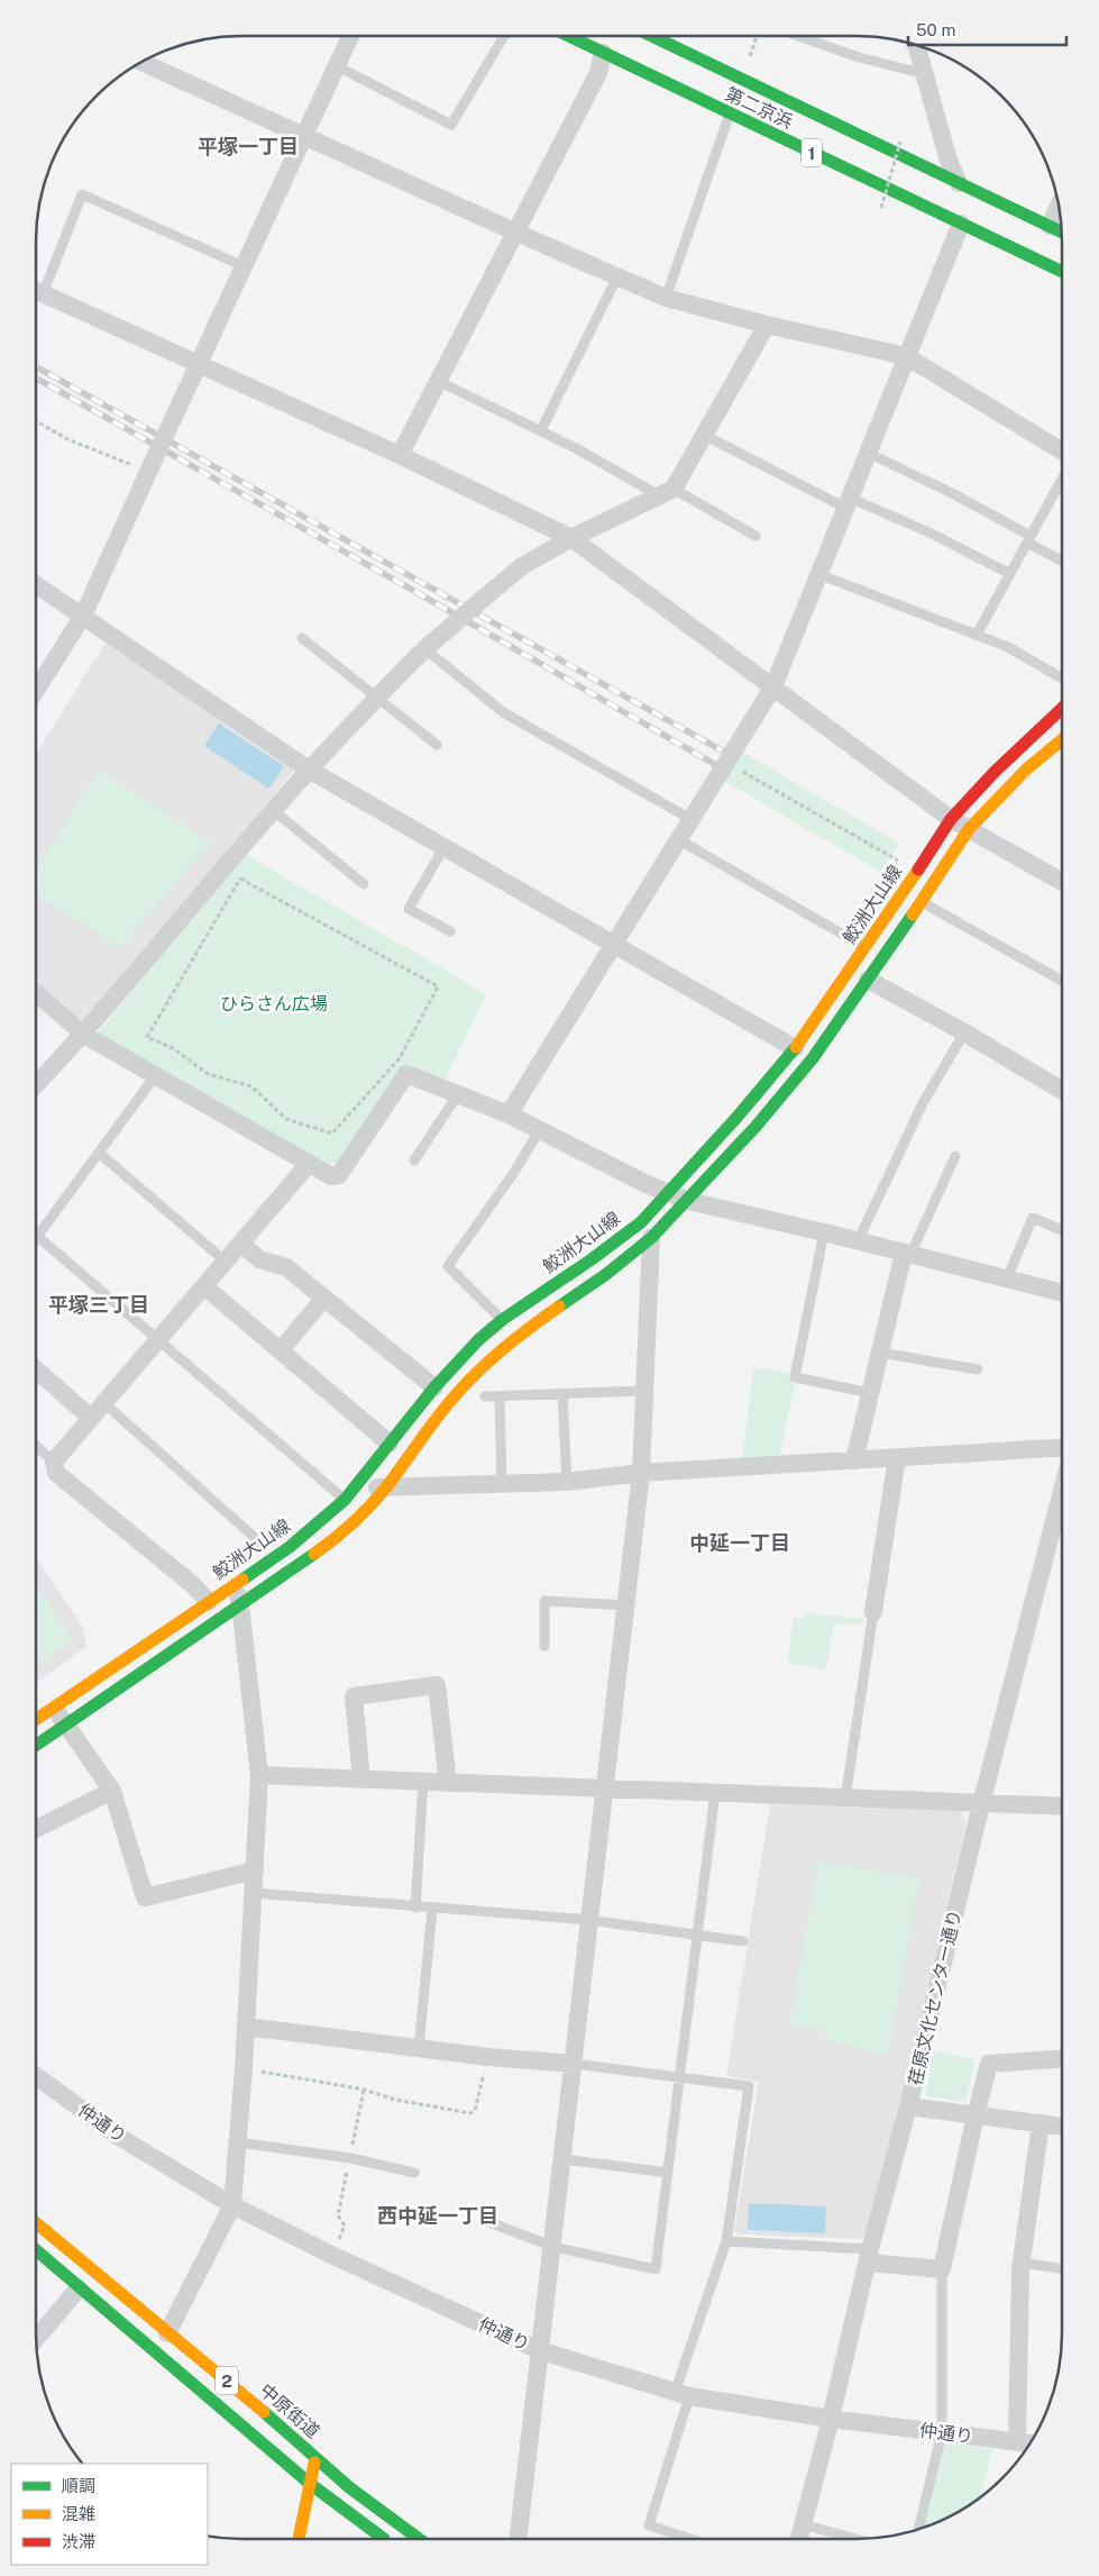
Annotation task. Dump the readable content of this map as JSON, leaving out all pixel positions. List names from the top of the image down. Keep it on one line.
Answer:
{"streets":{"main road":["第二京浜","1","鮫洲大山線","2","中原街道"],"street":["荏原文化センター通り","仲通り"]},"crossings":[["荏原文化センター通り","仲通り"]],"districts":["平塚一丁目","平塚三丁目","中延一丁目","西中延一丁目"],"parks":["ひらさん広場"],"legend":["順調","混雑","渋滞"],"scale_bar":"50 m"}
